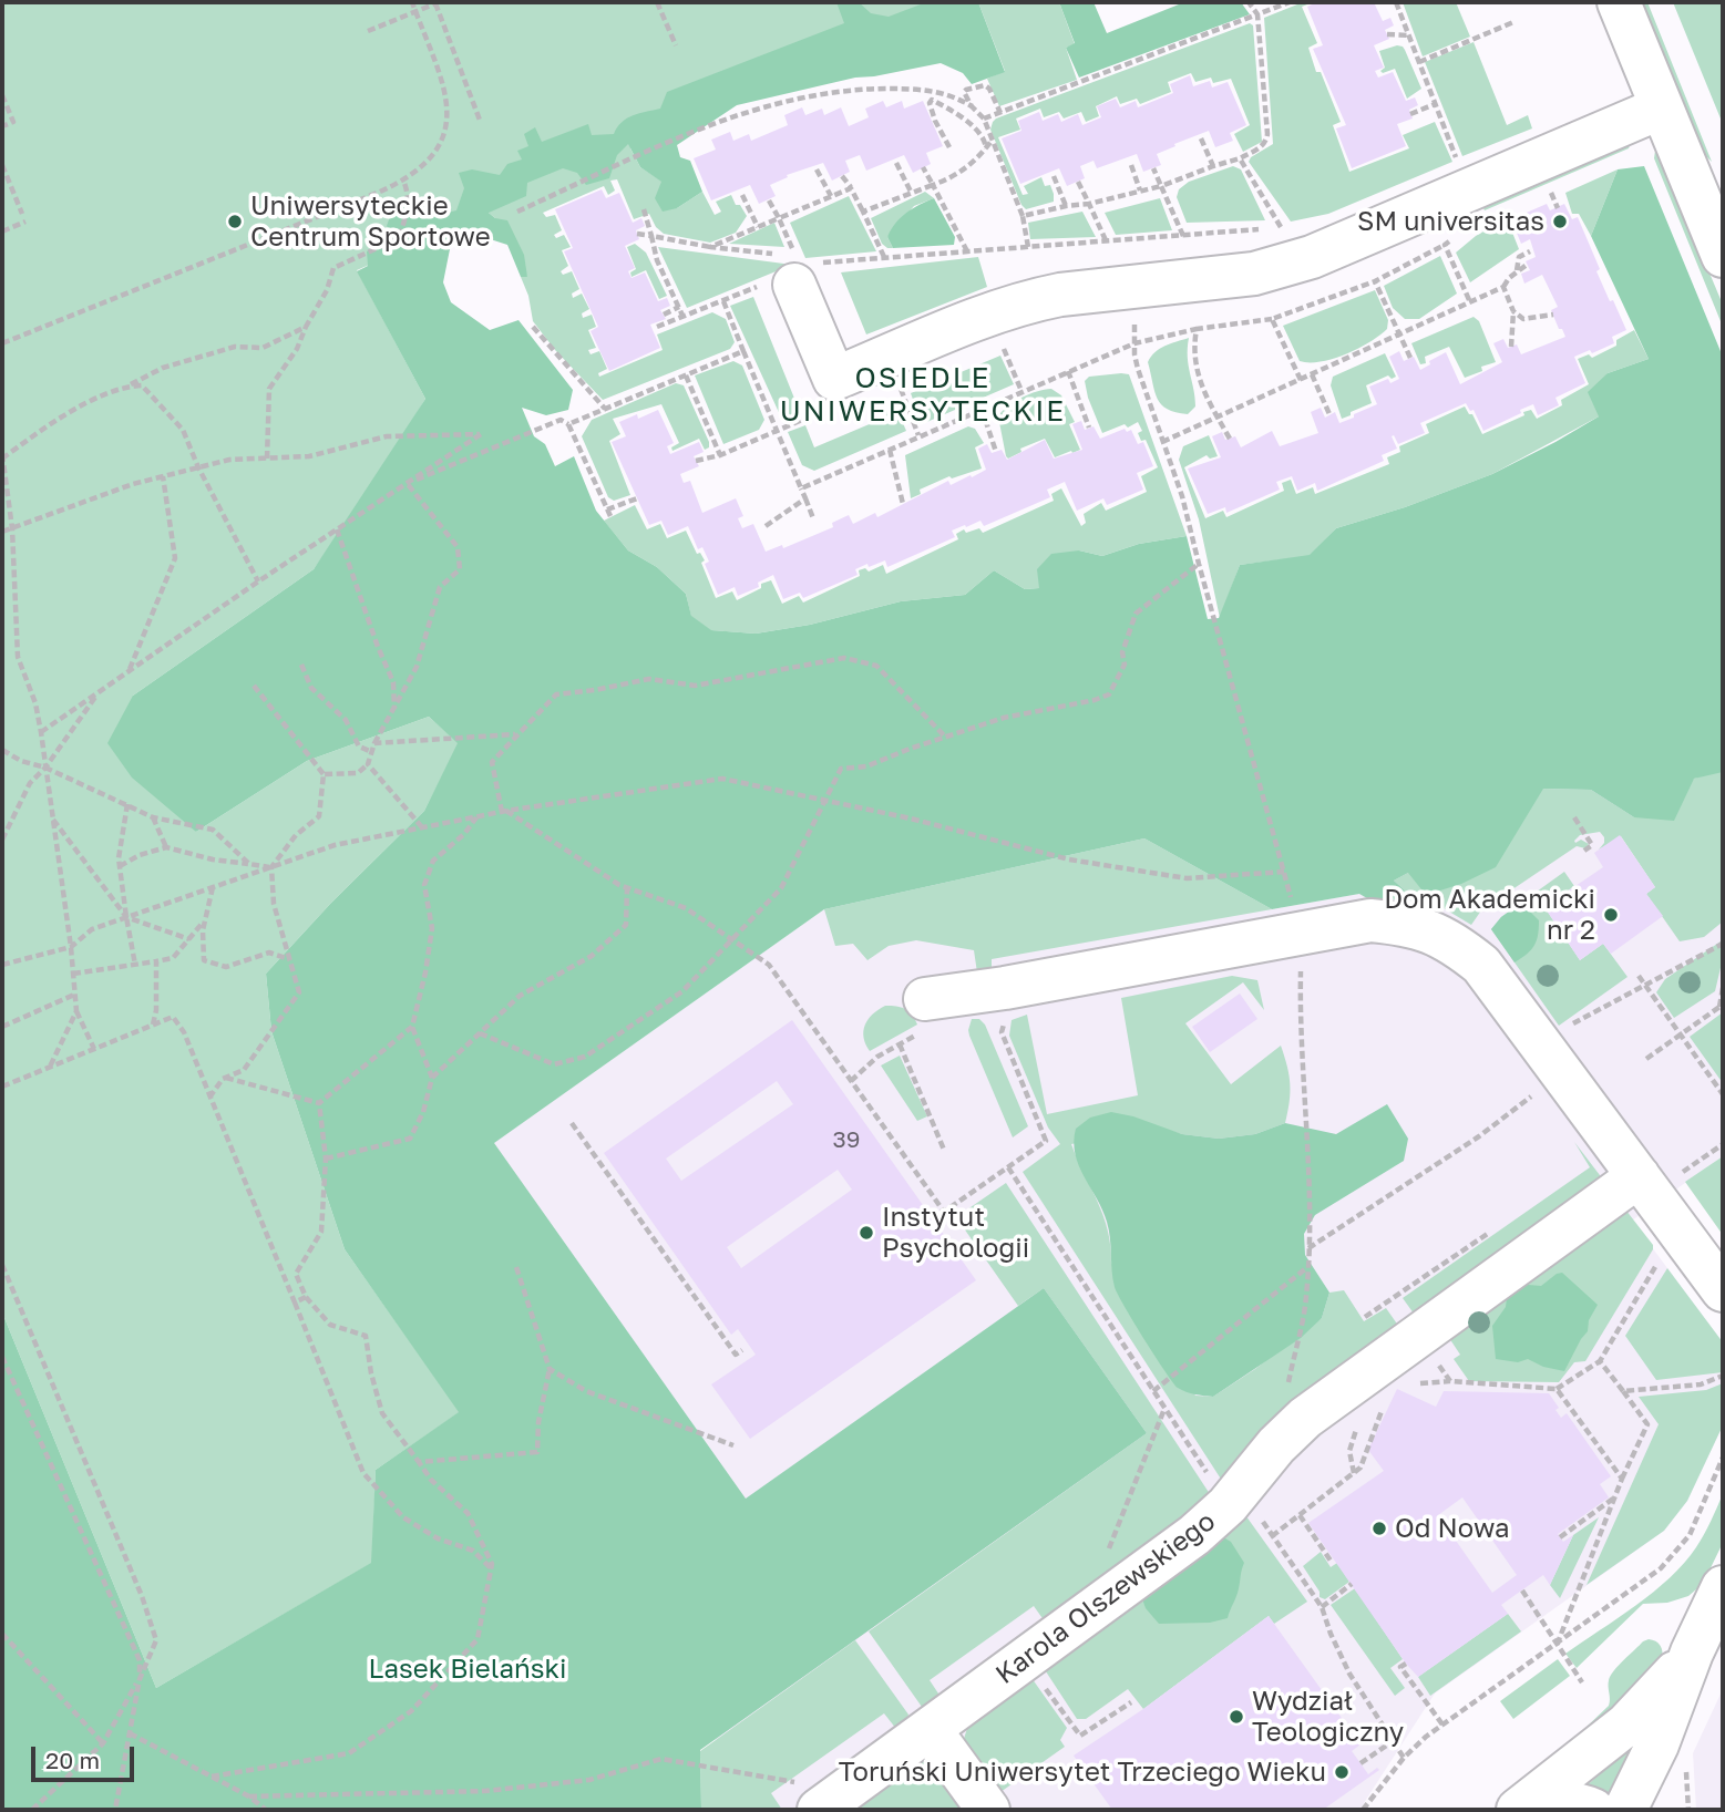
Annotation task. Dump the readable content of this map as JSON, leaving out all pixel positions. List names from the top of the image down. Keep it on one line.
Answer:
{"streets":{"street":["Karola Olszewskiego"]},"districts":["OSIEDLE UNIWERSYTECKIE"],"parks":["Lasek Bielański"],"places":["Uniwersyteckie Centrum Sportowe","SM universitas","Dom Akademicki nr 2","Instytut Psychologii","Od Nowa","Wydział Teologiczny","Toruński Uniwersytet Trzeciego Wieku"],"house_numbers":["39"],"scale_bar":"20 m"}
